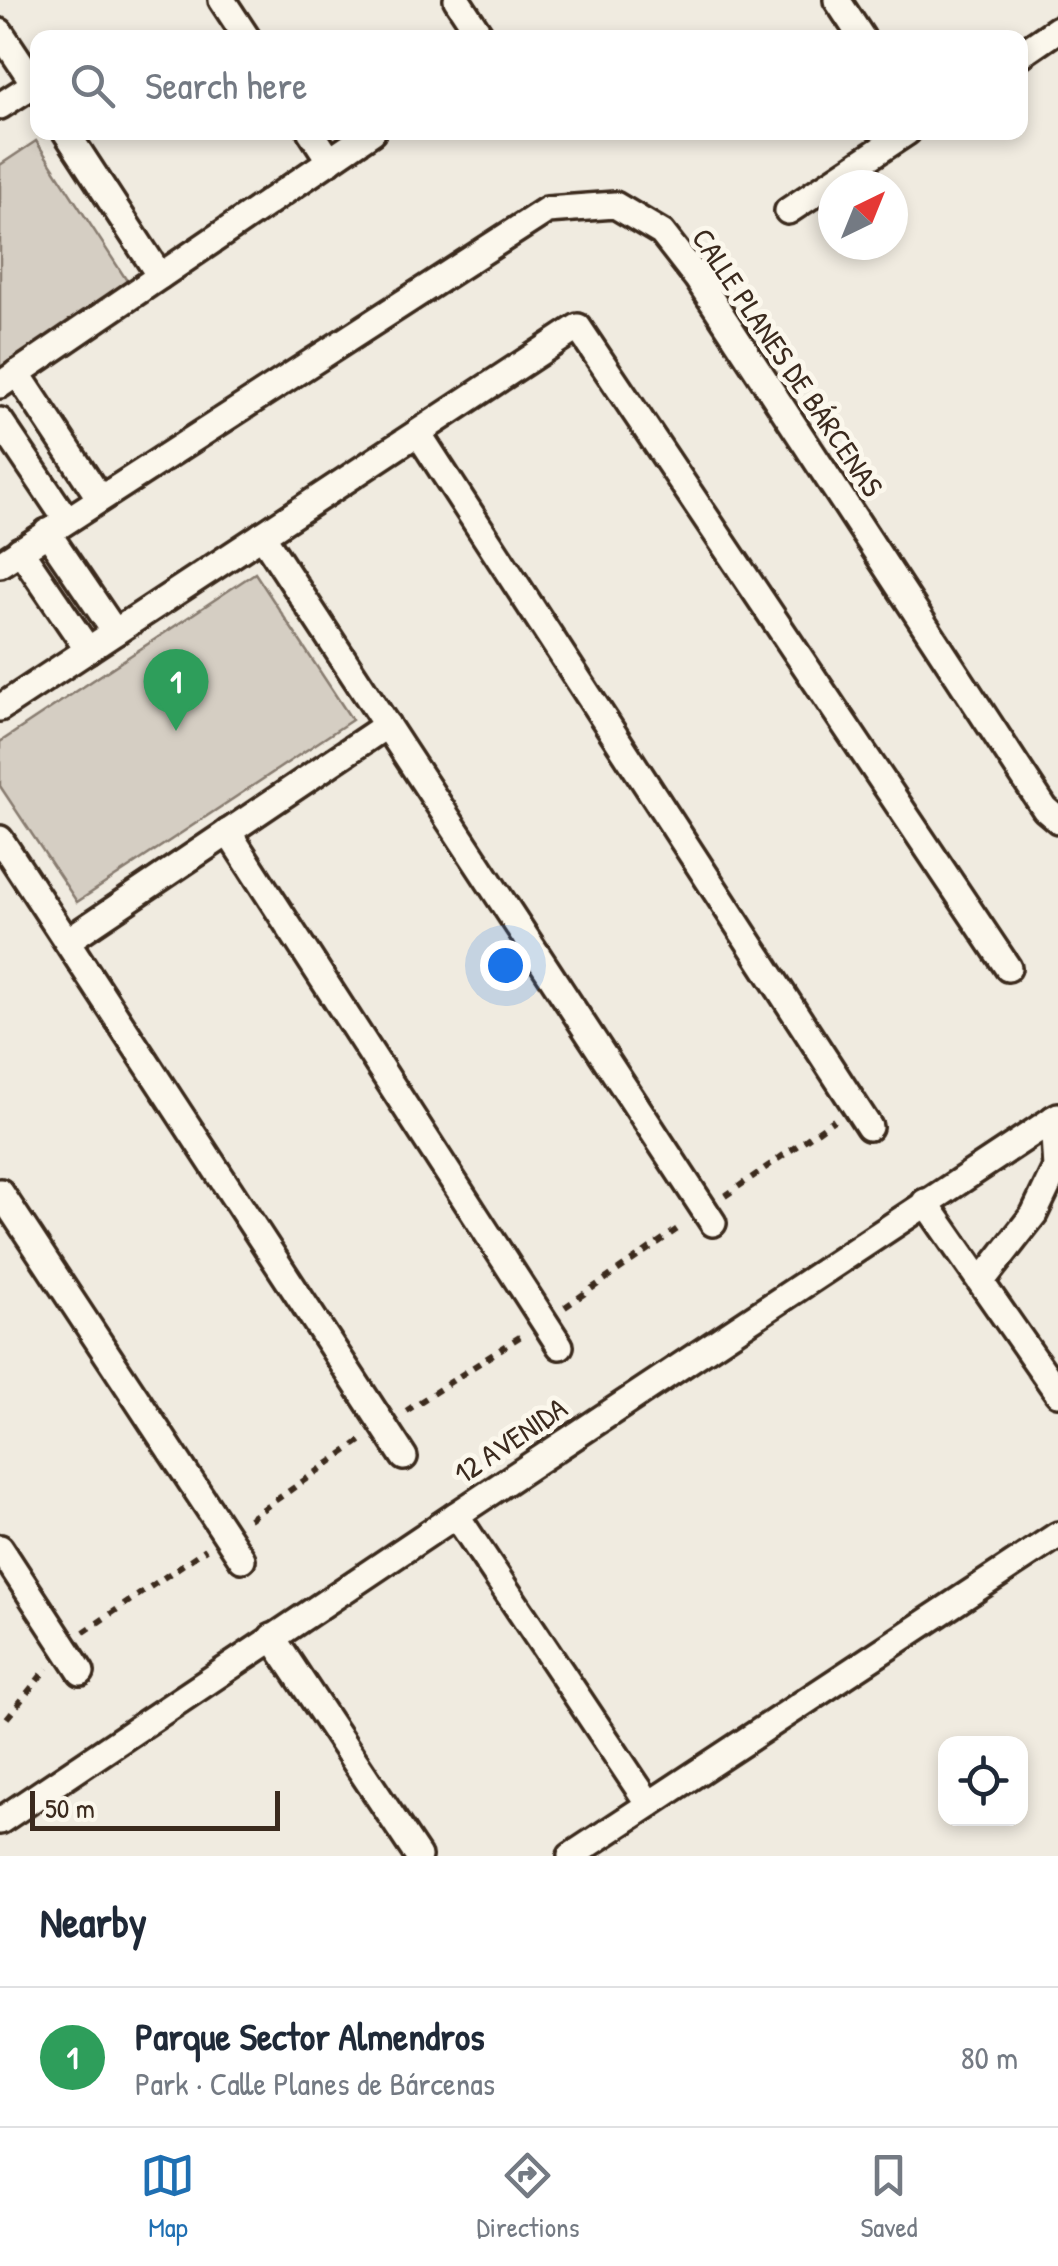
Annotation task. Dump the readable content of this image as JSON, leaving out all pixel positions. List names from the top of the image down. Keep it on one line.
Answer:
{"streets":{"street":["CALLE PLANES DE BÁRCENAS","12 AVENIDA"]},"scale_bar":"50 m","north":"top right","page":{"search":"Search here","pins":"1","scale":"50 m","heading":"Nearby","list":[{"mark":"1","name":"Parque Sector Almendros","note":"Park · Calle Planes de Bárcenas","value":"80 m"}],"nav":["Map","Directions","Saved"]}}
